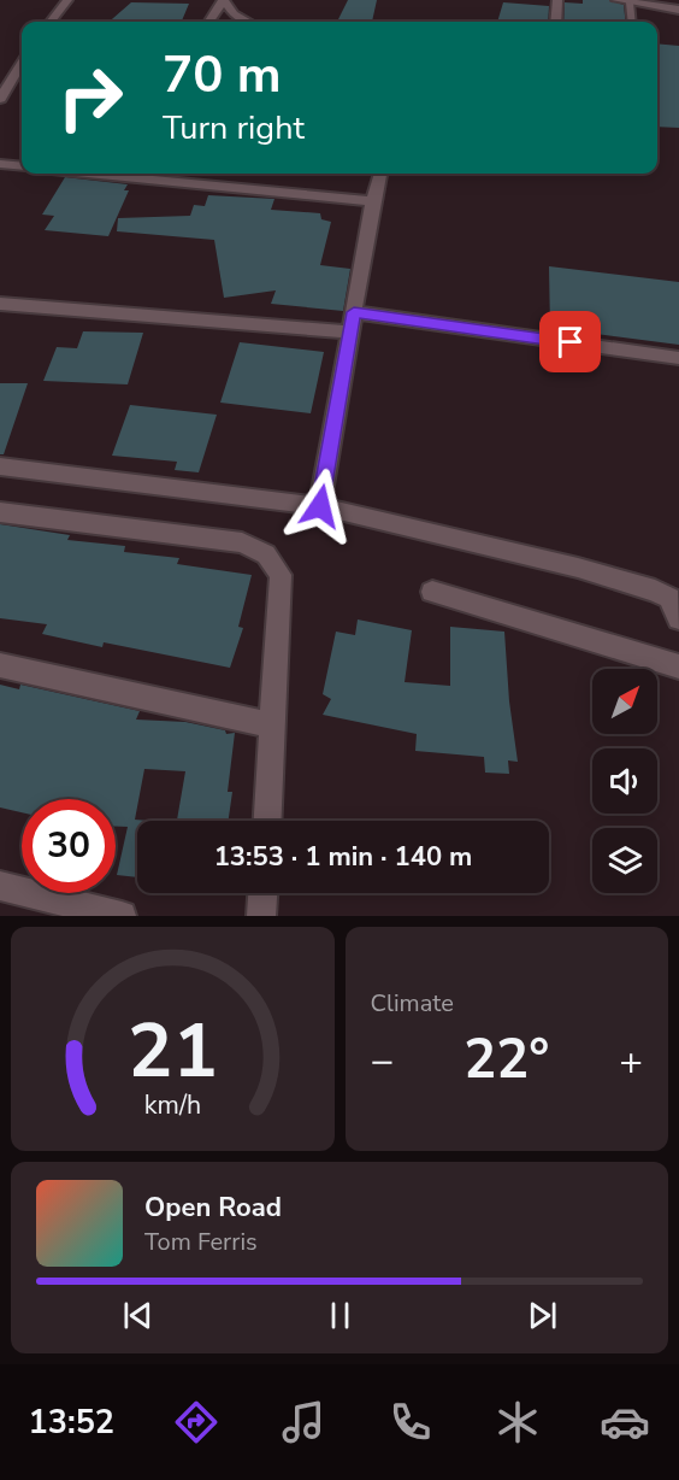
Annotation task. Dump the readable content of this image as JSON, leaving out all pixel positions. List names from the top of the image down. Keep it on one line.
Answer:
{"north":"top right","page":{"turn":["70 m","Turn right"],"limit":"30","trip":"13:53 · 1 min · 140 m","tile":"Climate","heat":["−","22°","+"],"song":["Open Road","Tom Ferris"],"tabs":"13:52","gauge":["21","km/h"]}}
